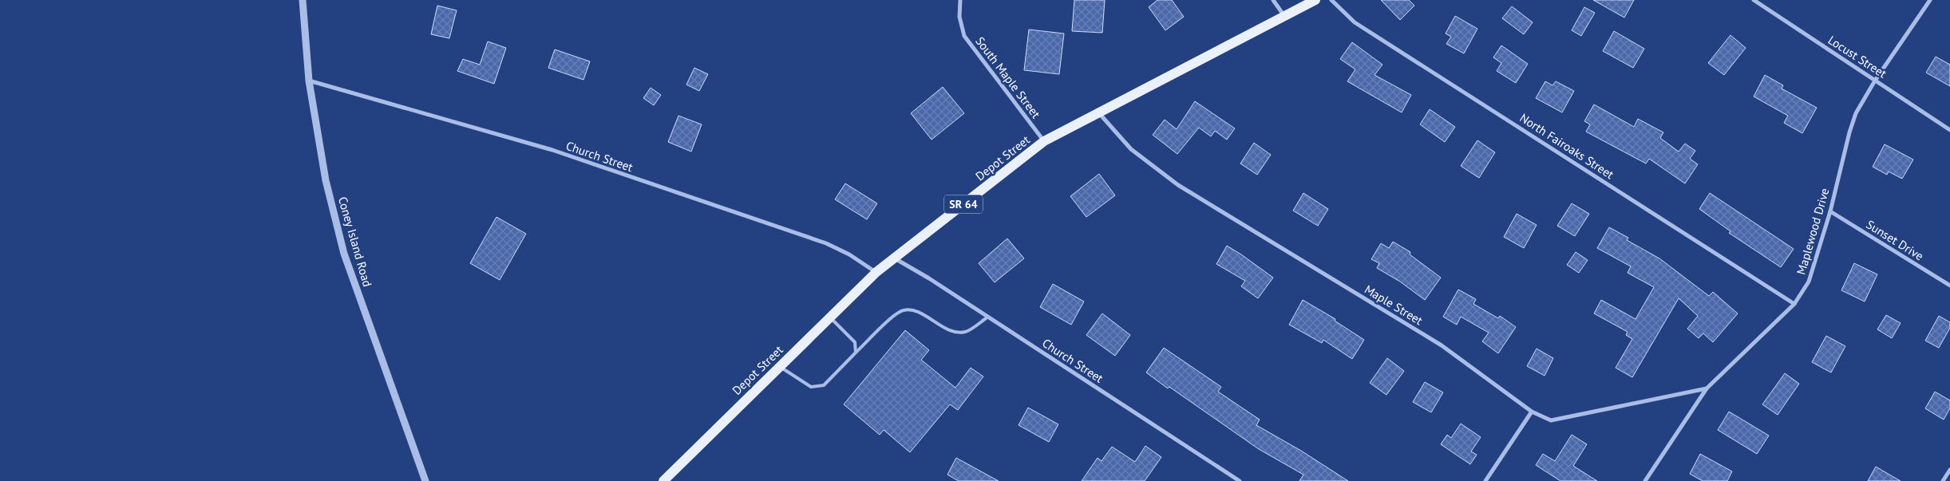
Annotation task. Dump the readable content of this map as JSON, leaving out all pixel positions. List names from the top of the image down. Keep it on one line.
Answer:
{"streets":{"main road":["Depot Street","SR 64"],"street":["Locust Street","South Maple Street","North Fairoaks Street","Church Street","Maplewood Drive","Sunset Drive","Coney Island Road","Maple Street"]},"crossings":[["Locust Street","Maplewood Drive"],["South Maple Street","Depot Street"],["North Fairoaks Street","Maplewood Drive"],["Church Street","Depot Street"],["Church Street","Coney Island Road"],["Depot Street","Maple Street"],["Maplewood Drive","Sunset Drive"],["Maplewood Drive","Maple Street"]]}
